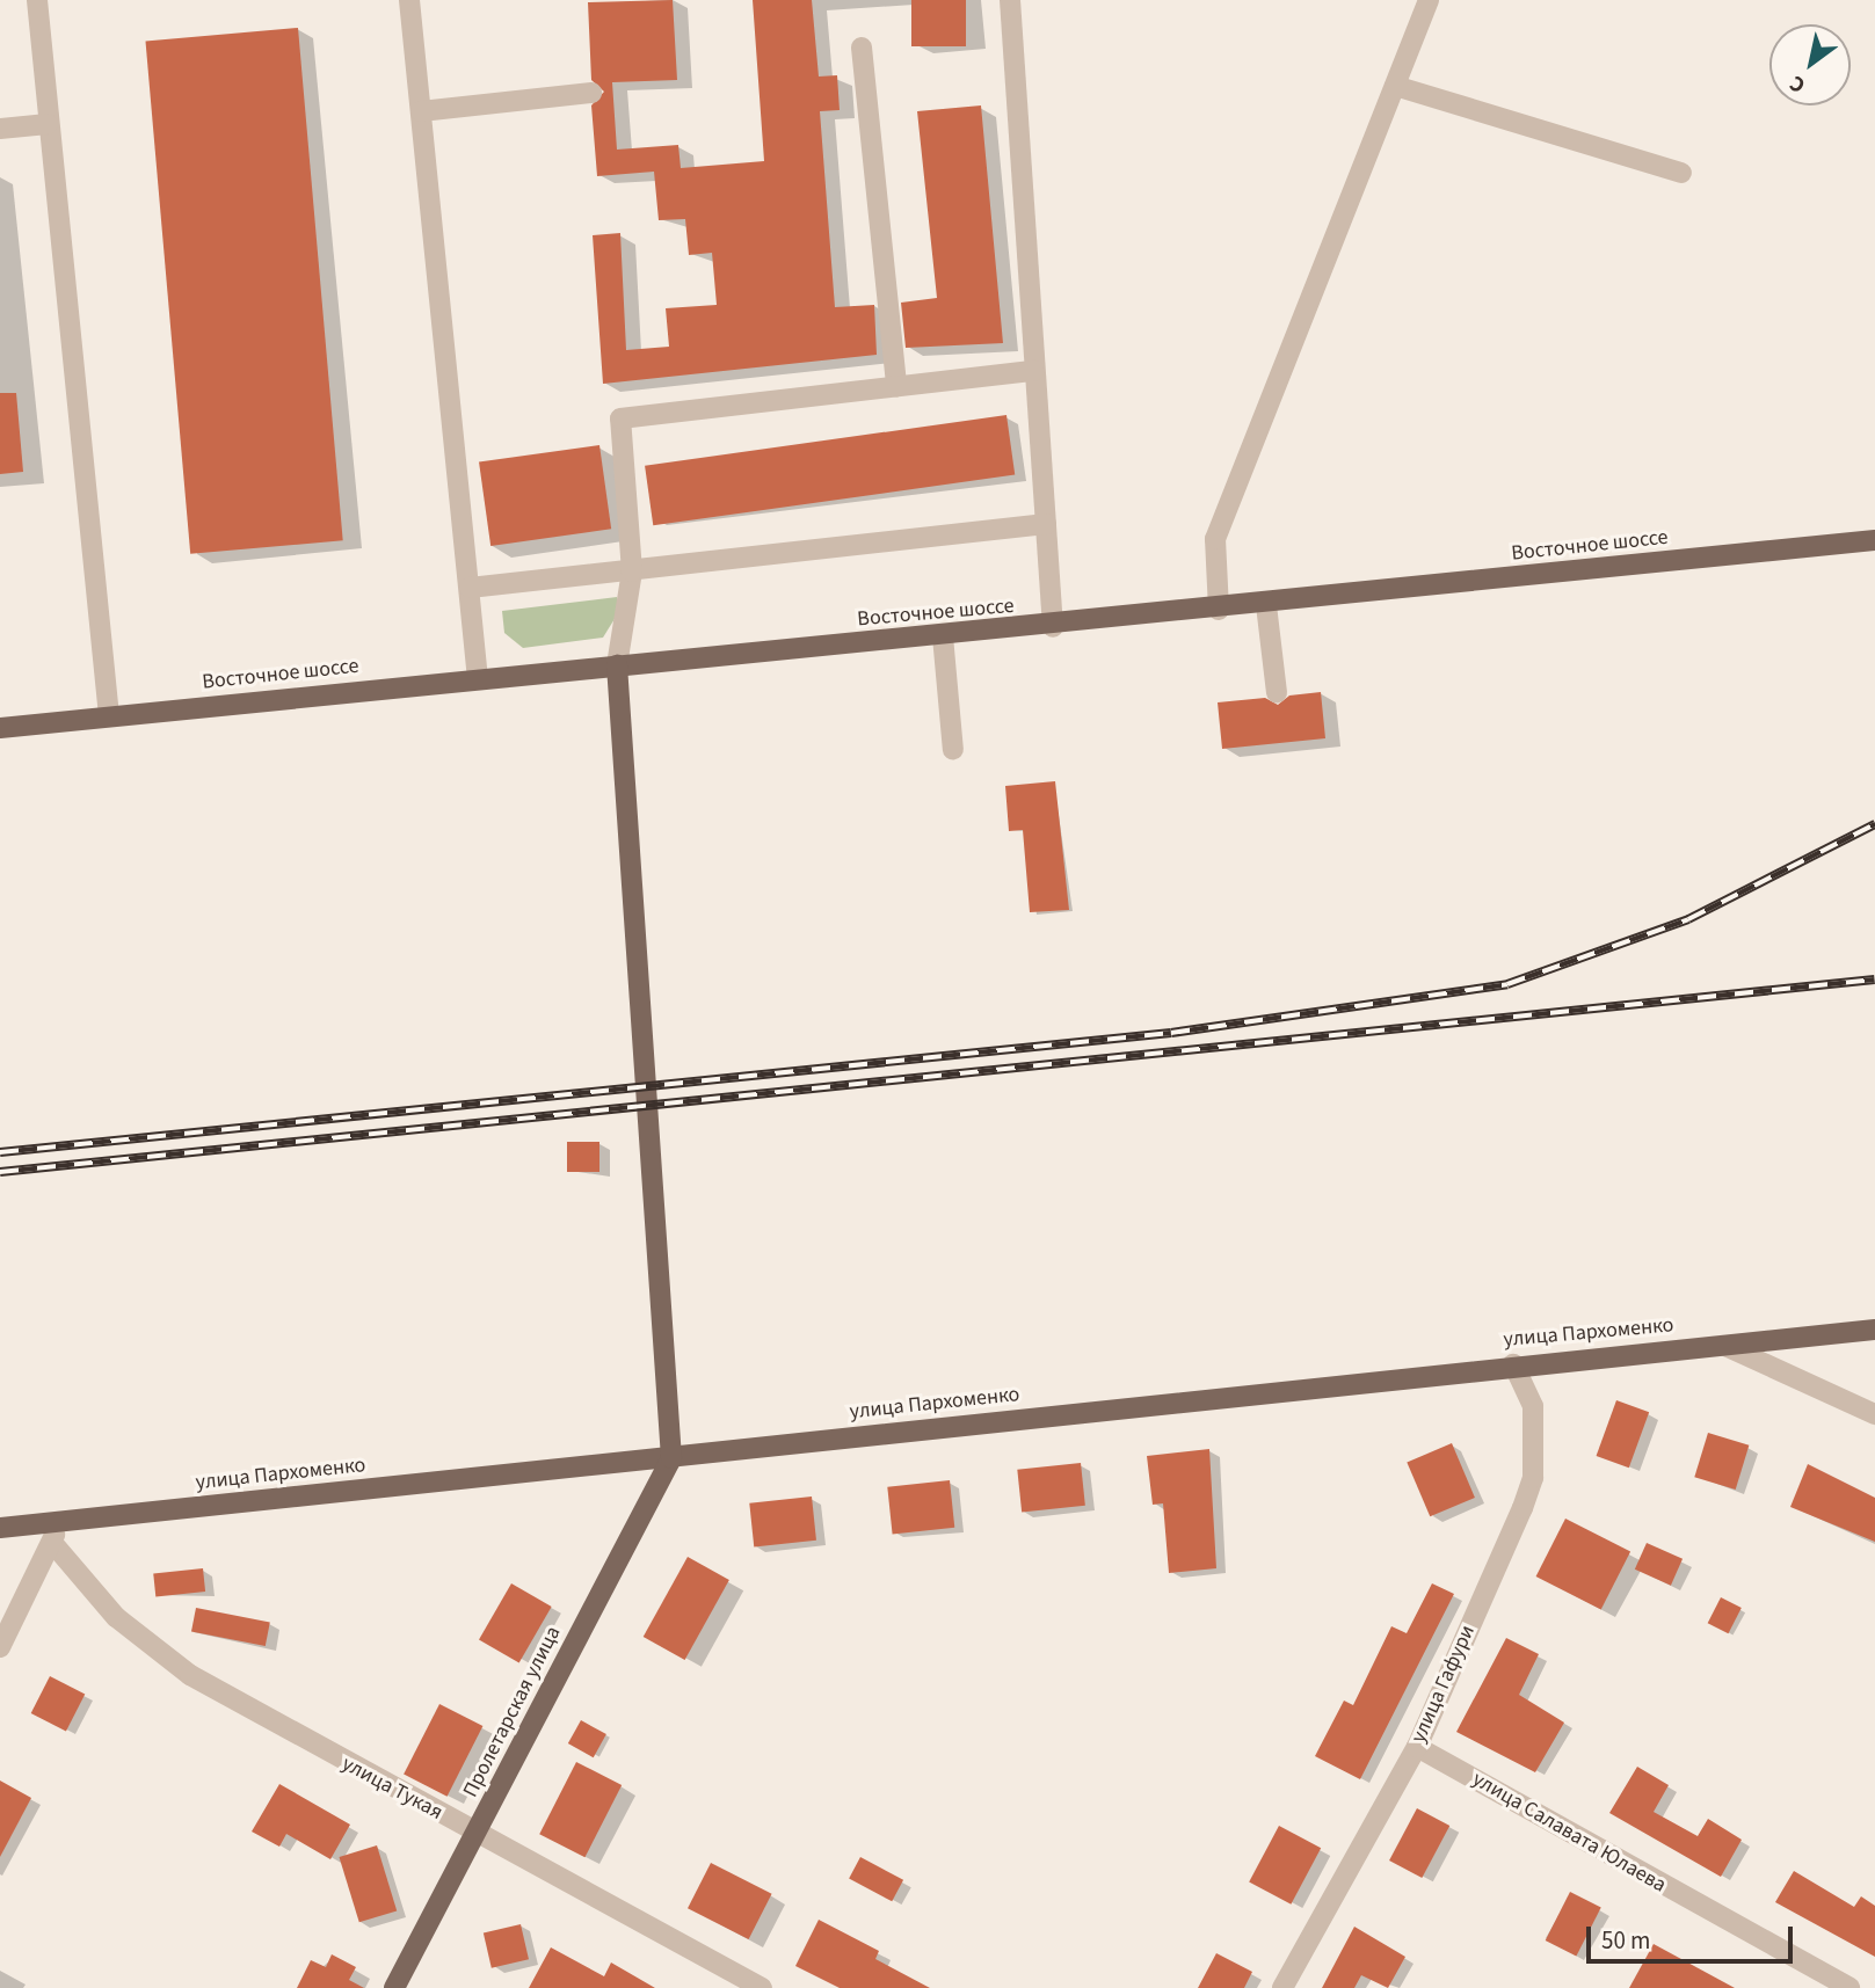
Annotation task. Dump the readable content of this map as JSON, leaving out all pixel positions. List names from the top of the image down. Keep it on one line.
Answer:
{"streets":{"main road":["Восточное шоссе","улица Пархоменко","Пролетарская улица"],"street":["улица Гафури","улица Тукая","улица Салавата Юлаева"]},"crossings":[["улица Пархоменко","улица Гафури"],["улица Пархоменко","Пролетарская улица"],["улица Гафури","улица Салавата Юлаева"],["Пролетарская улица","улица Тукая"]],"scale_bar":"50 m","north":"bottom left"}
